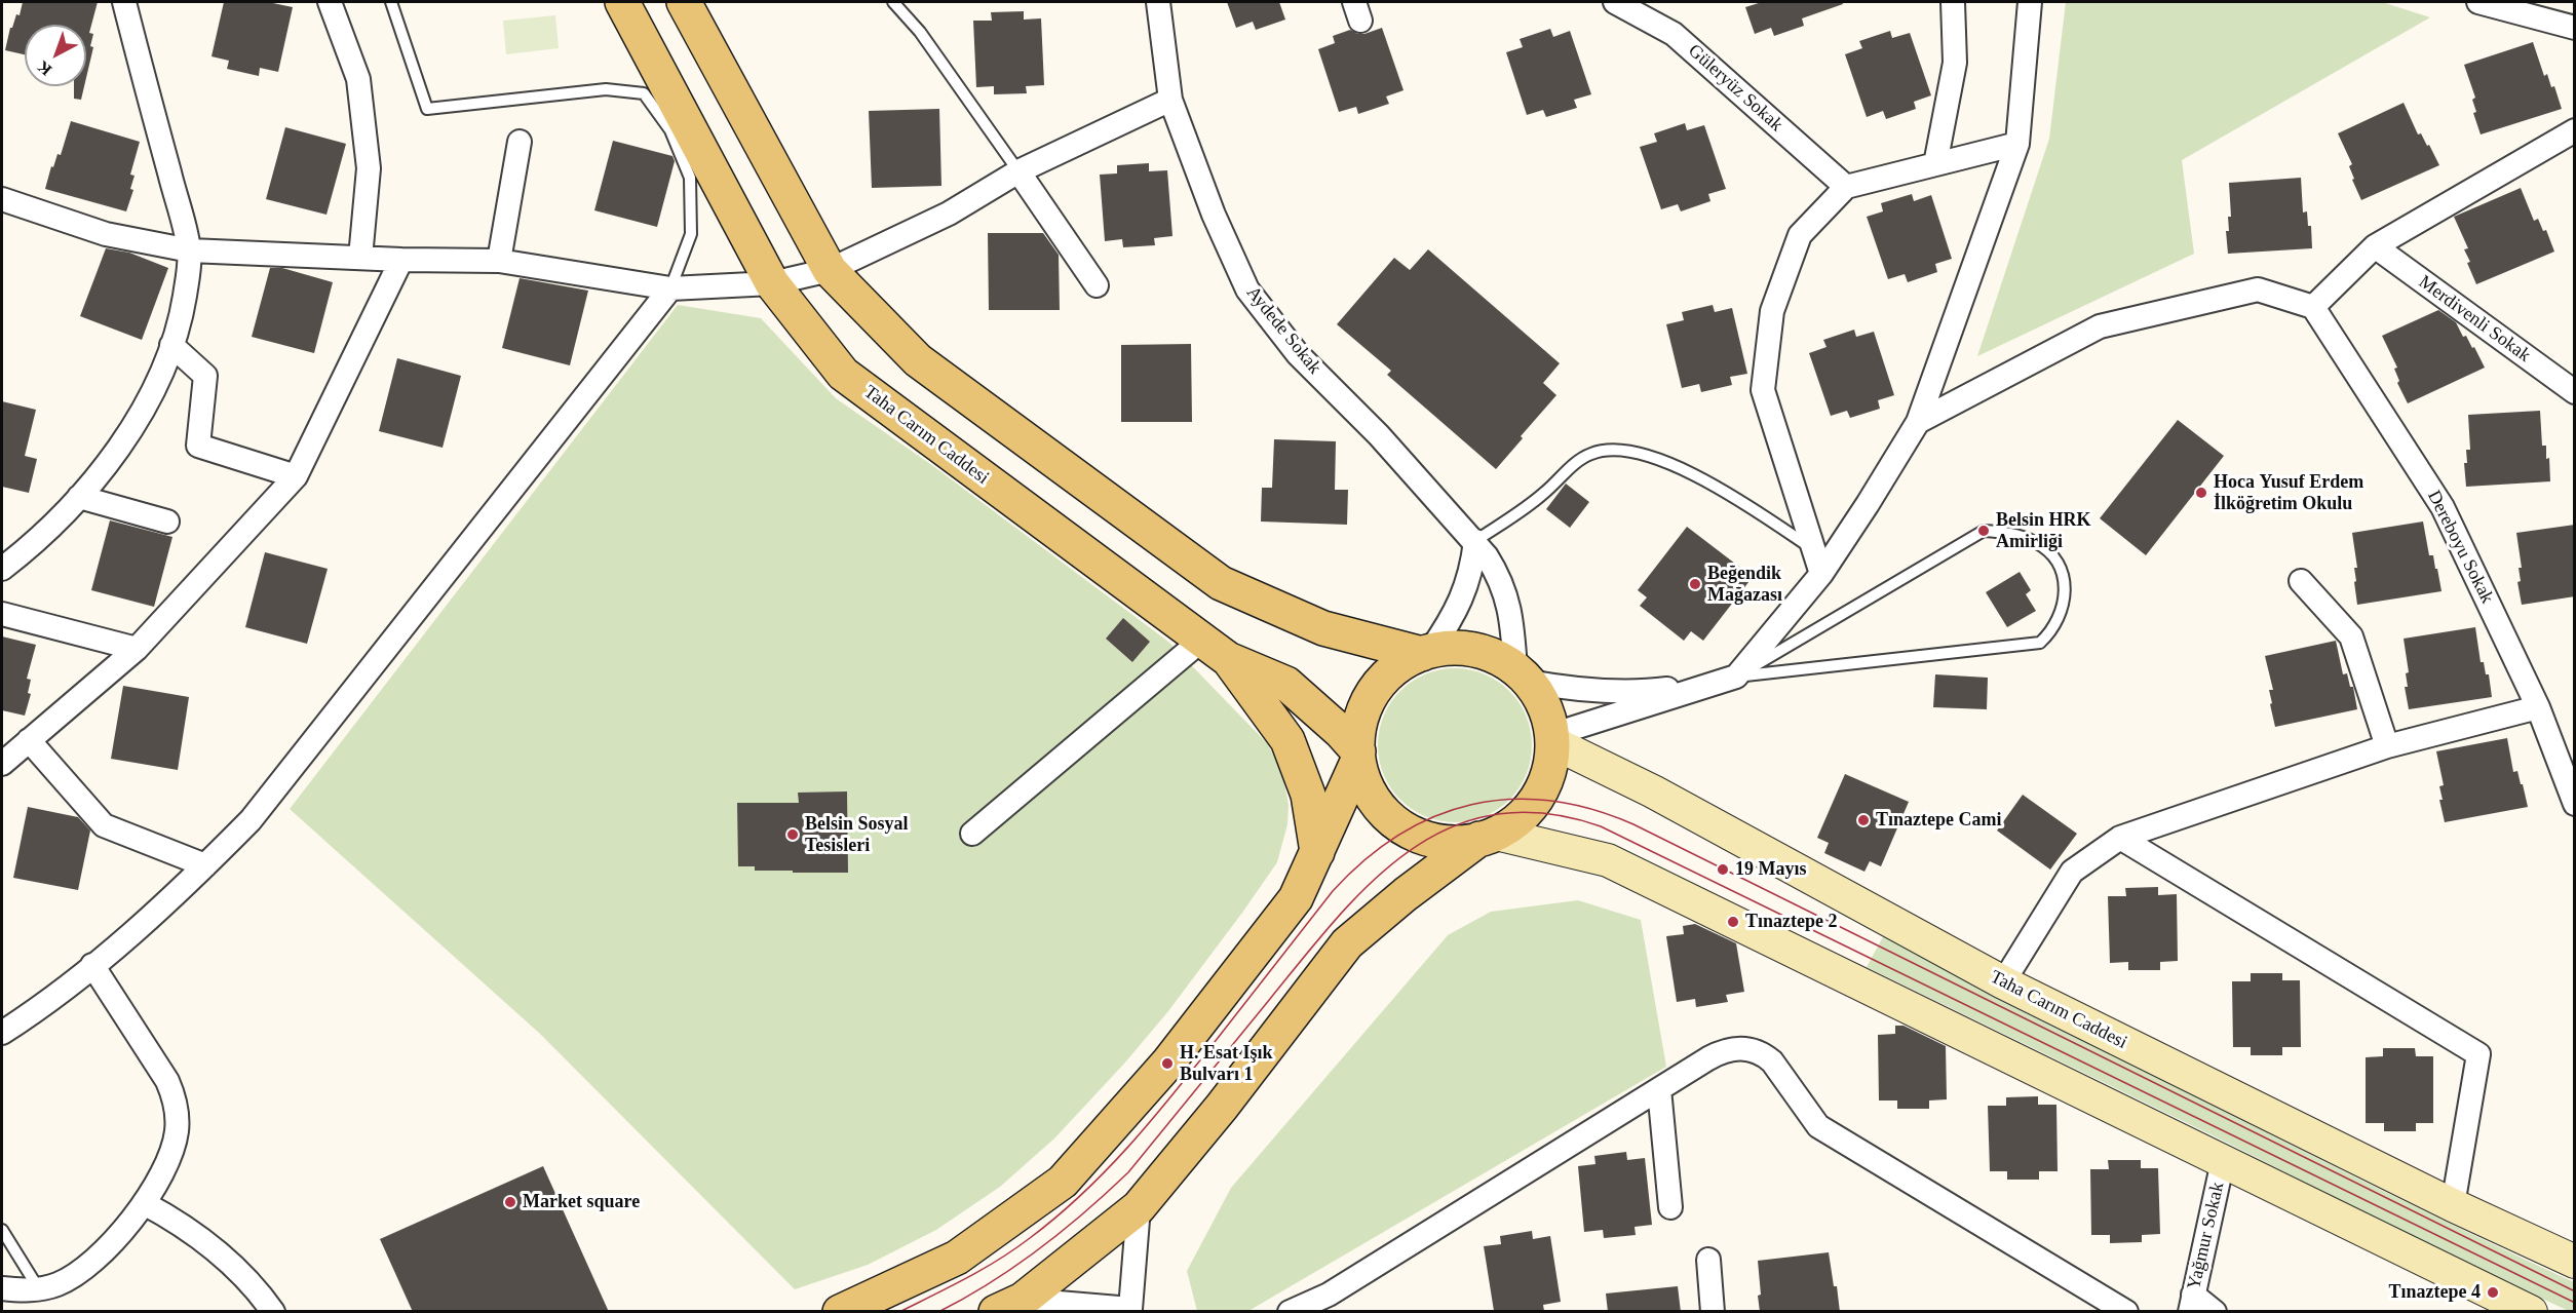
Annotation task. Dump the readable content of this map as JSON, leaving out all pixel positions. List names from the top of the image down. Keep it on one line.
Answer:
{"streets":{"main road":["Taha Carım Caddesi"],"street":["Güleryüz Sokak","Merdivenli Sokak","Aydede Sokak","Dereboyu Sokak","Yağmur Sokak"]},"crossings":[["Aydede Sokak","Taha Carım Caddesi"]],"places":["Hoca Yusuf Erdem İlköğretim Okulu","Belsin HRK Amirliği","Beğendik Mağazası","Tınaztepe Cami","Belsin Sosyal Tesisleri","19 Mayıs","Tınaztepe 2","H. Esat Işık Bulvarı 1","Market square","Tınaztepe 4"],"north":"bottom left"}
